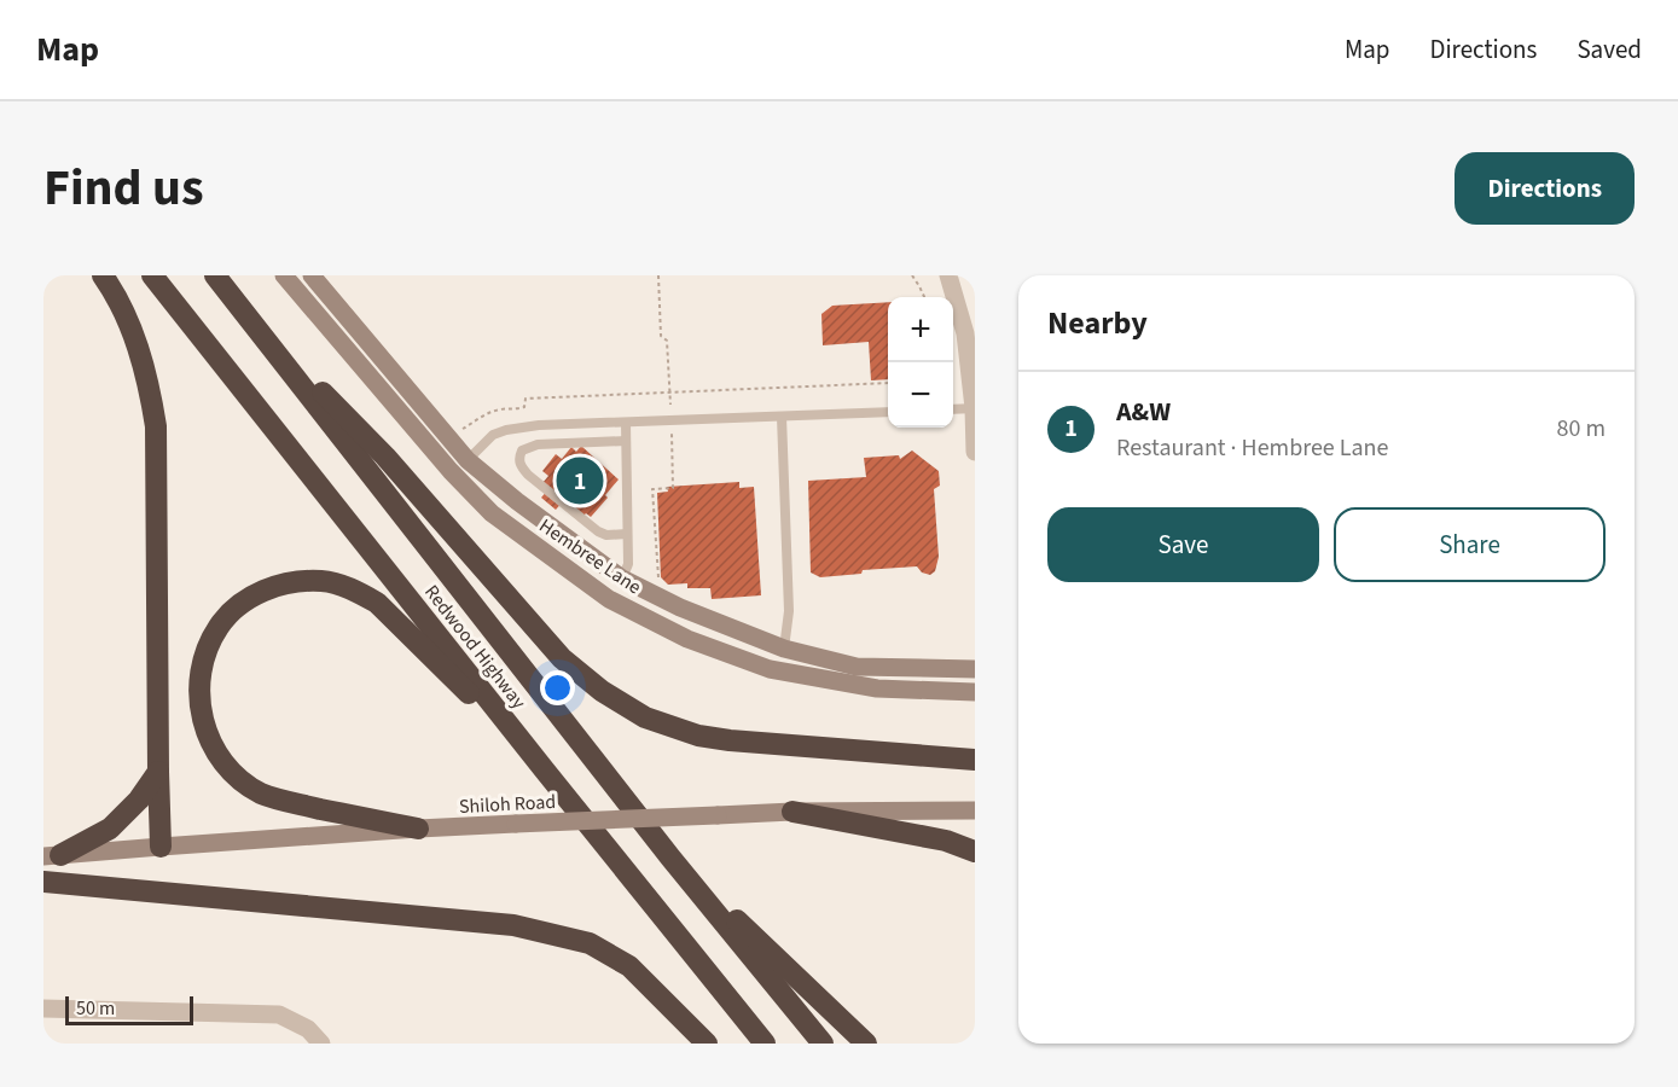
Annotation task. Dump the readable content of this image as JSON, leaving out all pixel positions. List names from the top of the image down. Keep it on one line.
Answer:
{"streets":{"highway":["Redwood Highway"],"street":["Hembree Lane","Shiloh Road"]},"scale_bar":"50 m","page":{"header":"Map","nav":["Map","Directions","Saved"],"title":"Find us","buttons":["Directions",["Save","Share"]],"heading":"Nearby","map_buttons":["+","−"],"list":[{"mark":"1","name":"A&W","note":"Restaurant · Hembree Lane","value":"80 m"}],"pins":"1","scale":"50 m"}}
